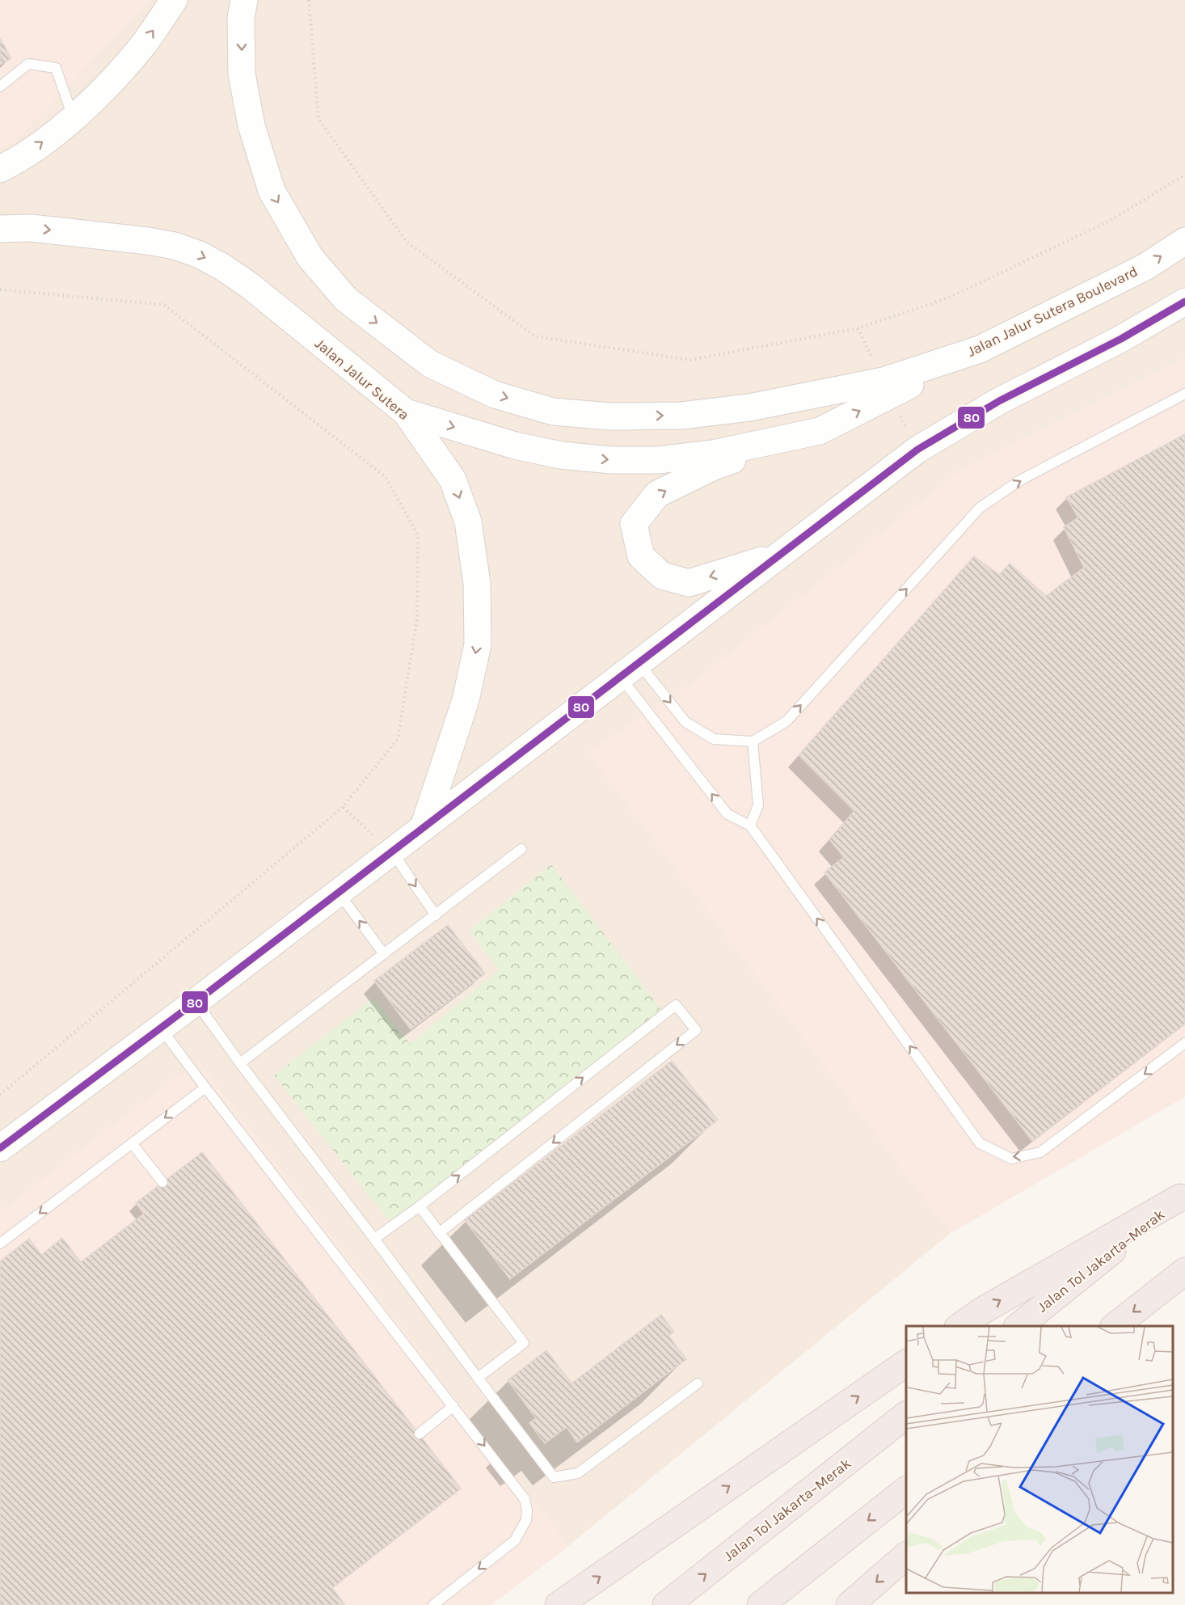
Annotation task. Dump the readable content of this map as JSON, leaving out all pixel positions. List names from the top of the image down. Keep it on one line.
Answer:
{"streets":{"highway":["Jalan Tol Jakarta–Merak"],"main road":["Jalan Jalur Sutera Boulevard","Jalan Jalur Sutera"]},"one_way":["Jalan Jalur Sutera"],"lines":["transit line 80"]}
